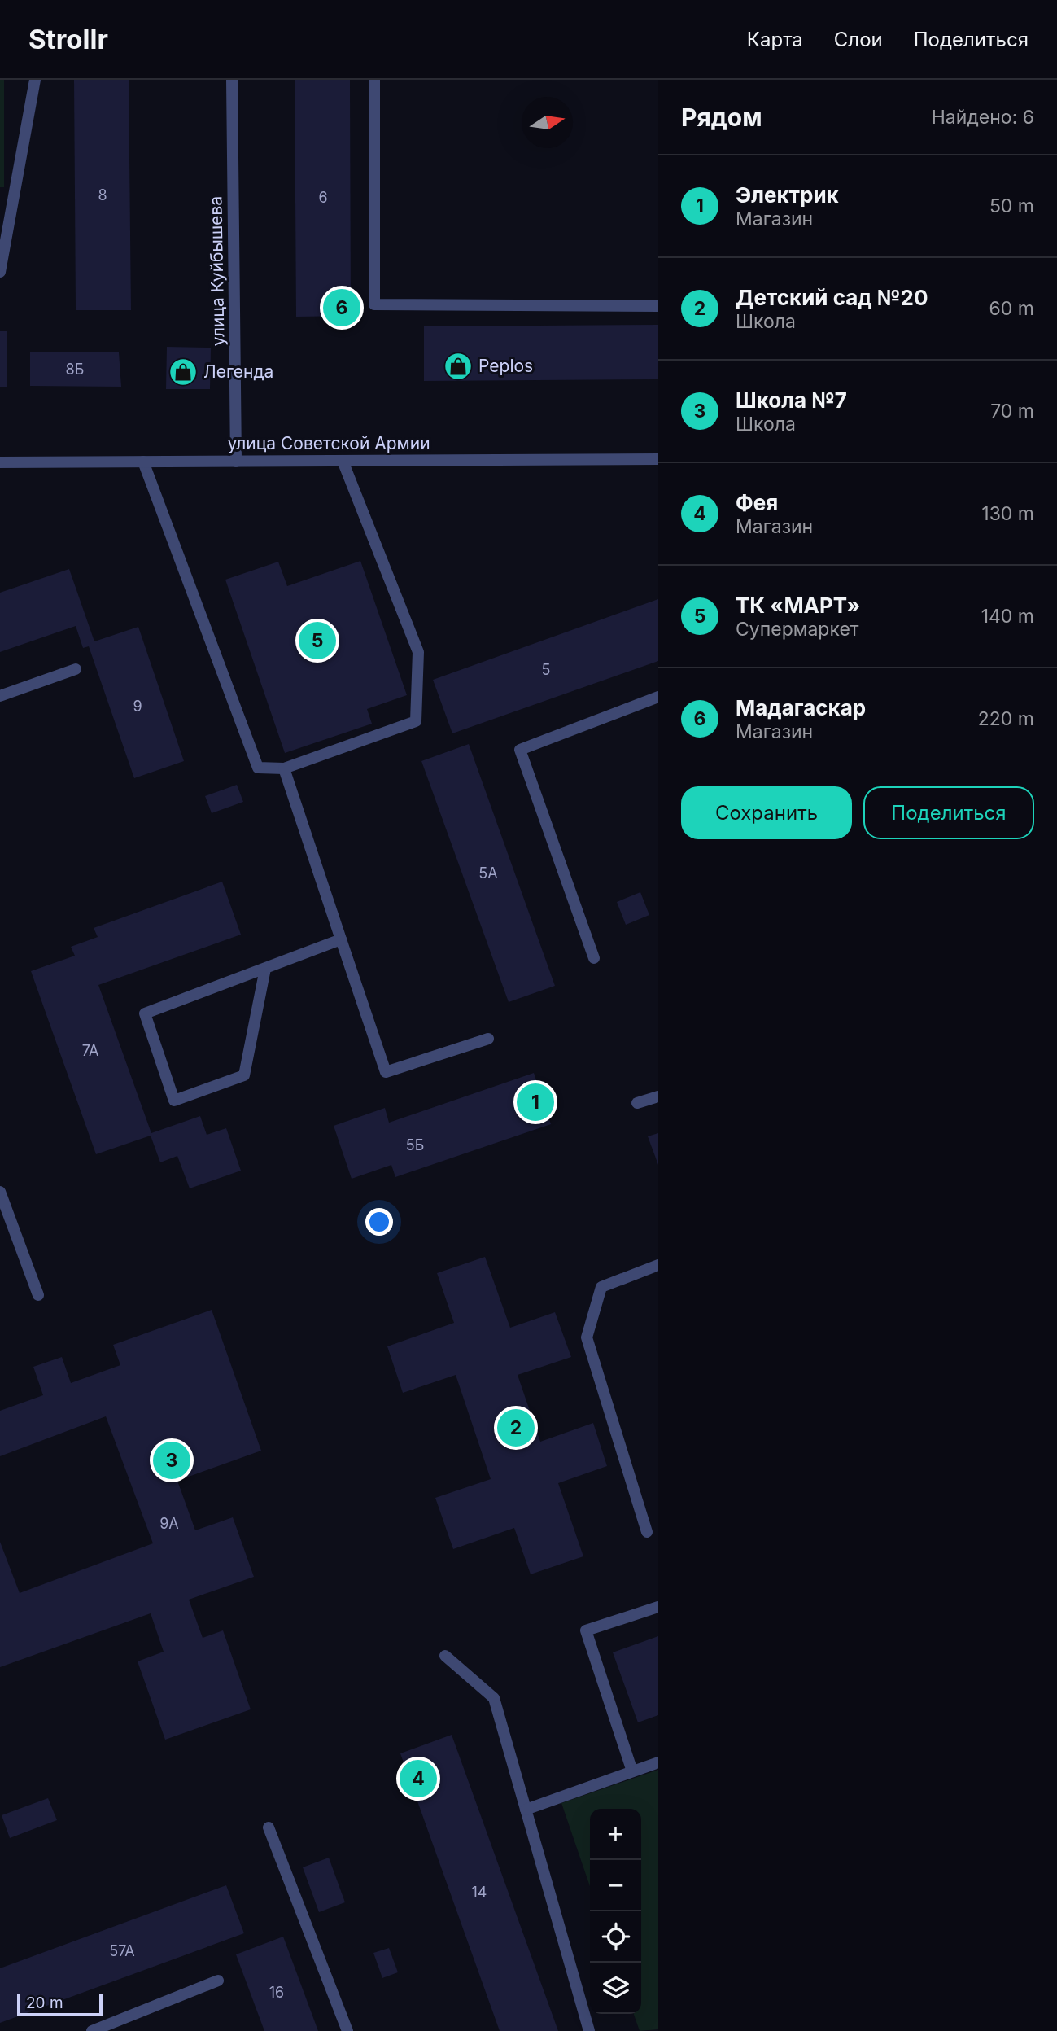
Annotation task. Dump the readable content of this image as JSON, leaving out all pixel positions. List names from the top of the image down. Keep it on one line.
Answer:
{"streets":{"street":["улица Куйбышева","улица Советской Армии"]},"crossings":[["улица Куйбышева","улица Советской Армии"]],"places":{"shop":["Peplos","Легенда"]},"house_numbers":["8","6","8Б","5","9","5А","7А","5Б","9А","14","57А","16"],"scale_bar":"20 m","north":"right","page":{"header":"Strollr","nav":["Карта","Слои","Поделиться"],"heading":["Рядом","Найдено: 6"],"list":[{"mark":"1","name":"Электрик","note":"Магазин","value":"50 m"},{"mark":"2","name":"Детский сад №20","note":"Школа","value":"60 m"},{"mark":"3","name":"Школа №7","note":"Школа","value":"70 m"},{"mark":"4","name":"Фея","note":"Магазин","value":"130 m"},{"mark":"5","name":"ТК «МАРТ»","note":"Супермаркет","value":"140 m"},{"mark":"6","name":"Мадагаскар","note":"Магазин","value":"220 m"}],"pins":["6","5","1","2","3","4"],"buttons":["Сохранить","Поделиться"],"map_buttons":["+","−"],"scale":"20 m"}}
